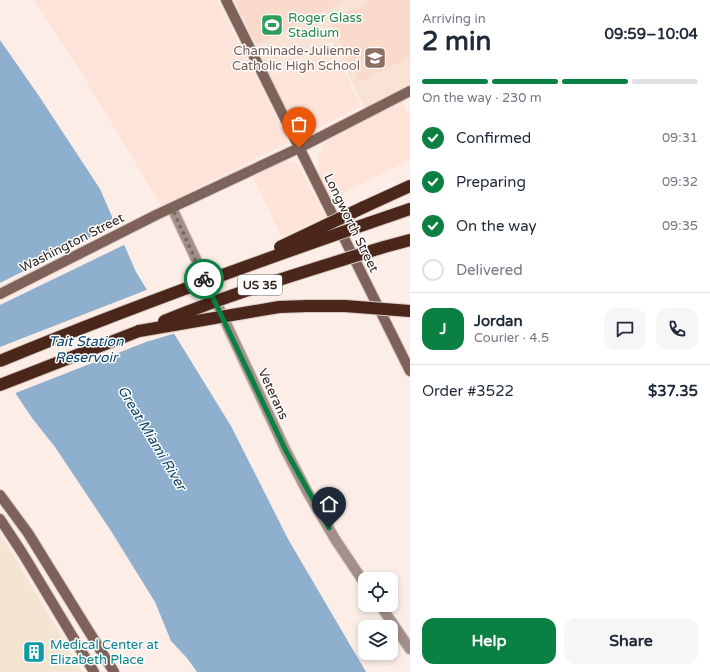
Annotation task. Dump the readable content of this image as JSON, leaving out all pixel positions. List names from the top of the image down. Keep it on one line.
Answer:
{"streets":{"highway":["US 35"],"street":["Longworth Street","Washington Street","Veterans"]},"crossings":[["Longworth Street","Washington Street"],["Washington Street","Veterans"]],"water":["Tait Station Reservoir","Great Miami River"],"places":{"sports":["Roger Glass Stadium"],"school or university":["Chaminade-Julienne Catholic High School"],"building":["Medical Center at Elizabeth Place"]},"page":{"heading":["2 min","Arriving in","09:59–10:04"],"panel":["Jordan","Courier · 4.5","Order #3522","$37.35"],"bar":"On the way · 230 m","list":[["Confirmed","09:31"],["Preparing","09:32"],["On the way","09:35"],"Delivered"],"round":"J","buttons":["Help","Share"]}}
